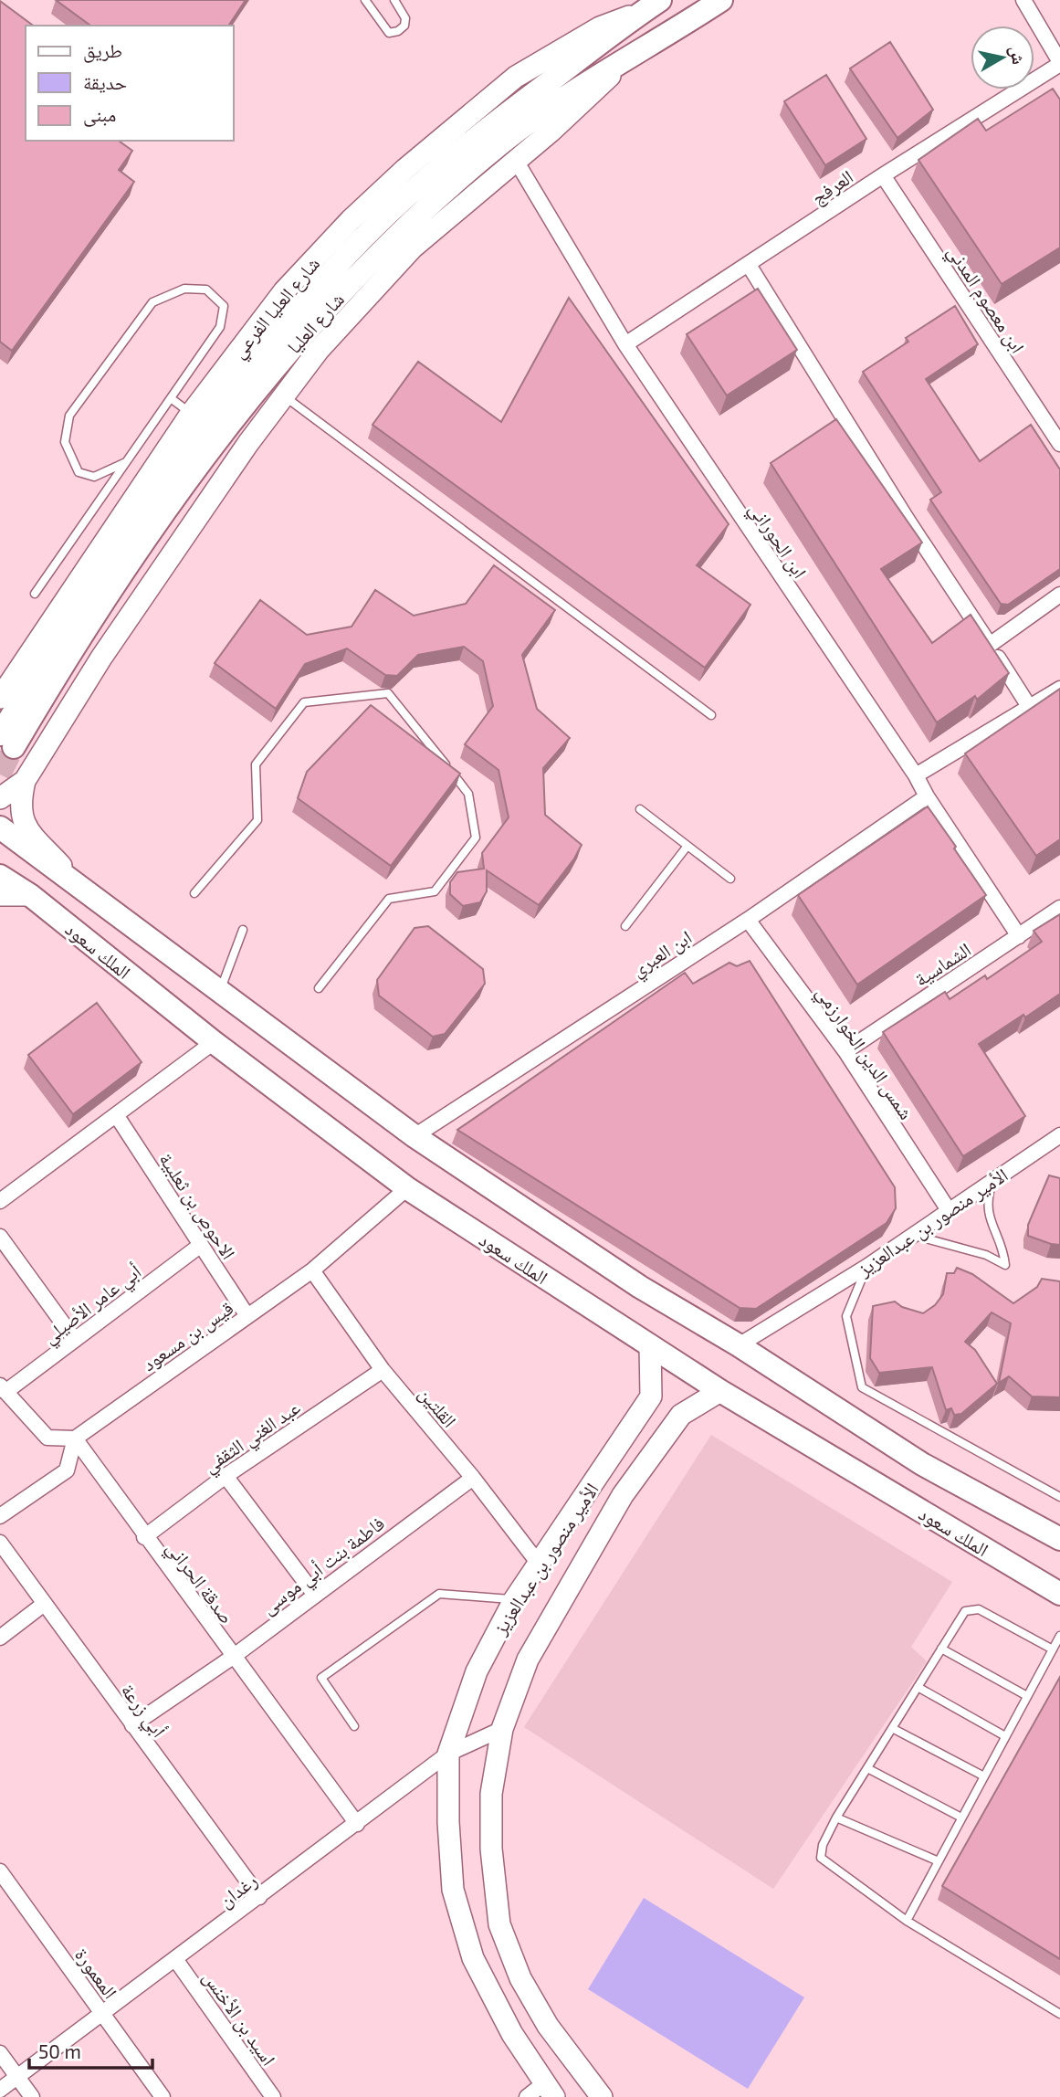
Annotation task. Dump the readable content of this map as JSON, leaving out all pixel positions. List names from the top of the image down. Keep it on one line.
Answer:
{"streets":{"main road":["شارع العليا","الملك سعود"],"street":["العرفج","ابن معصوم المدني","شارع العليا الفرعي","ابن الحوراني","ابن العبري","الشماسية","شمس الدين الخوارزمي","الاحوص بن ثعلبية","الأمير منصور بن عبدالعزيز","أبي عامر الأصيلي","قيس بن مسعود","القلتين","عبد الغني الثقفي","فاطمة بنت أبي موسى","صدقة الحراني","أبي زرعة","رغدان","المعمورة","اسيد بن الأخنس"]},"crossings":[["العرفج","ابن معصوم المدني"],["العرفج","ابن الحوراني"],["شارع العليا الفرعي","شارع العليا"],["ابن الحوراني","ابن العبري"],["ابن الحوراني","الشماسية"],["الملك سعود","ابن العبري"],["الملك سعود","الأمير منصور بن عبدالعزيز"],["الملك سعود","قيس بن مسعود"],["ابن العبري","شمس الدين الخوارزمي"],["الشماسية","شمس الدين الخوارزمي"],["شمس الدين الخوارزمي","الأمير منصور بن عبدالعزيز"],["الاحوص بن ثعلبية","أبي عامر الأصيلي"],["الاحوص بن ثعلبية","قيس بن مسعود"],["الأمير منصور بن عبدالعزيز","القلتين"],["الأمير منصور بن عبدالعزيز","رغدان"],["قيس بن مسعود","القلتين"],["قيس بن مسعود","صدقة الحراني"],["القلتين","عبد الغني الثقفي"],["القلتين","فاطمة بنت أبي موسى"],["عبد الغني الثقفي","صدقة الحراني"],["فاطمة بنت أبي موسى","صدقة الحراني"],["فاطمة بنت أبي موسى","أبي زرعة"],["صدقة الحراني","رغدان"],["أبي زرعة","رغدان"],["رغدان","المعمورة"],["رغدان","اسيد بن الأخنس"]],"legend":["طريق","حديقة","مبنى"],"scale_bar":"50 m","north":"right"}
